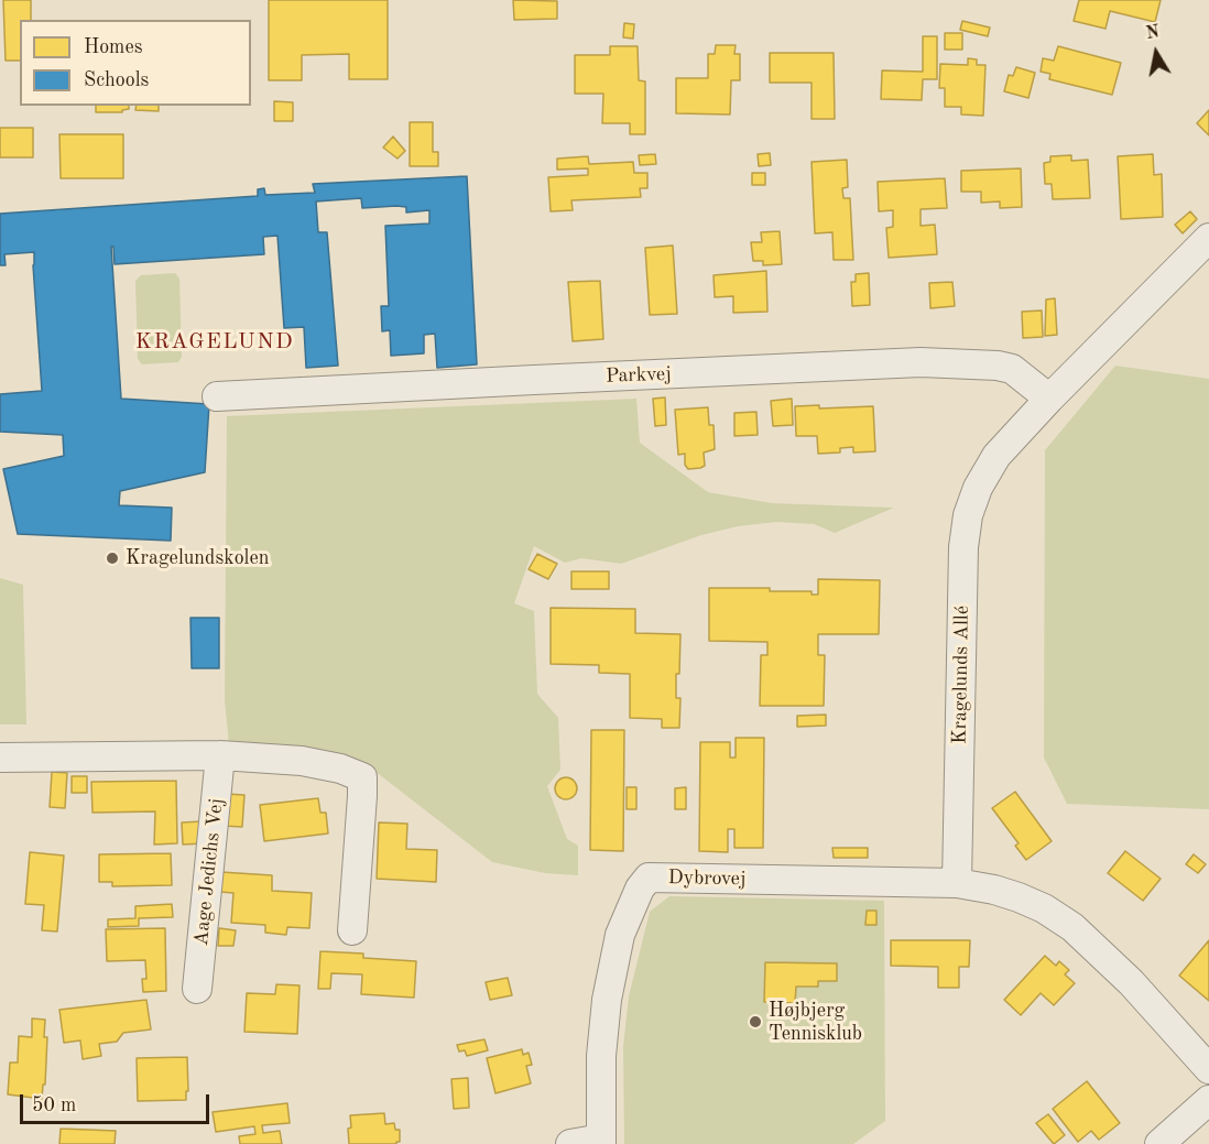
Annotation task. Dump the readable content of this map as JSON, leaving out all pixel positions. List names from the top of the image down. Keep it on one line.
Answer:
{"streets":{"street":["Parkvej","Kragelunds Allé","Aage Jedichs Vej","Dybrovej"]},"crossings":[["Parkvej","Kragelunds Allé"],["Kragelunds Allé","Dybrovej"]],"districts":["KRAGELUND"],"places":["Kragelundskolen","Højbjerg Tennisklub"],"legend":["Homes","Schools"],"scale_bar":"50 m","north":"top"}
